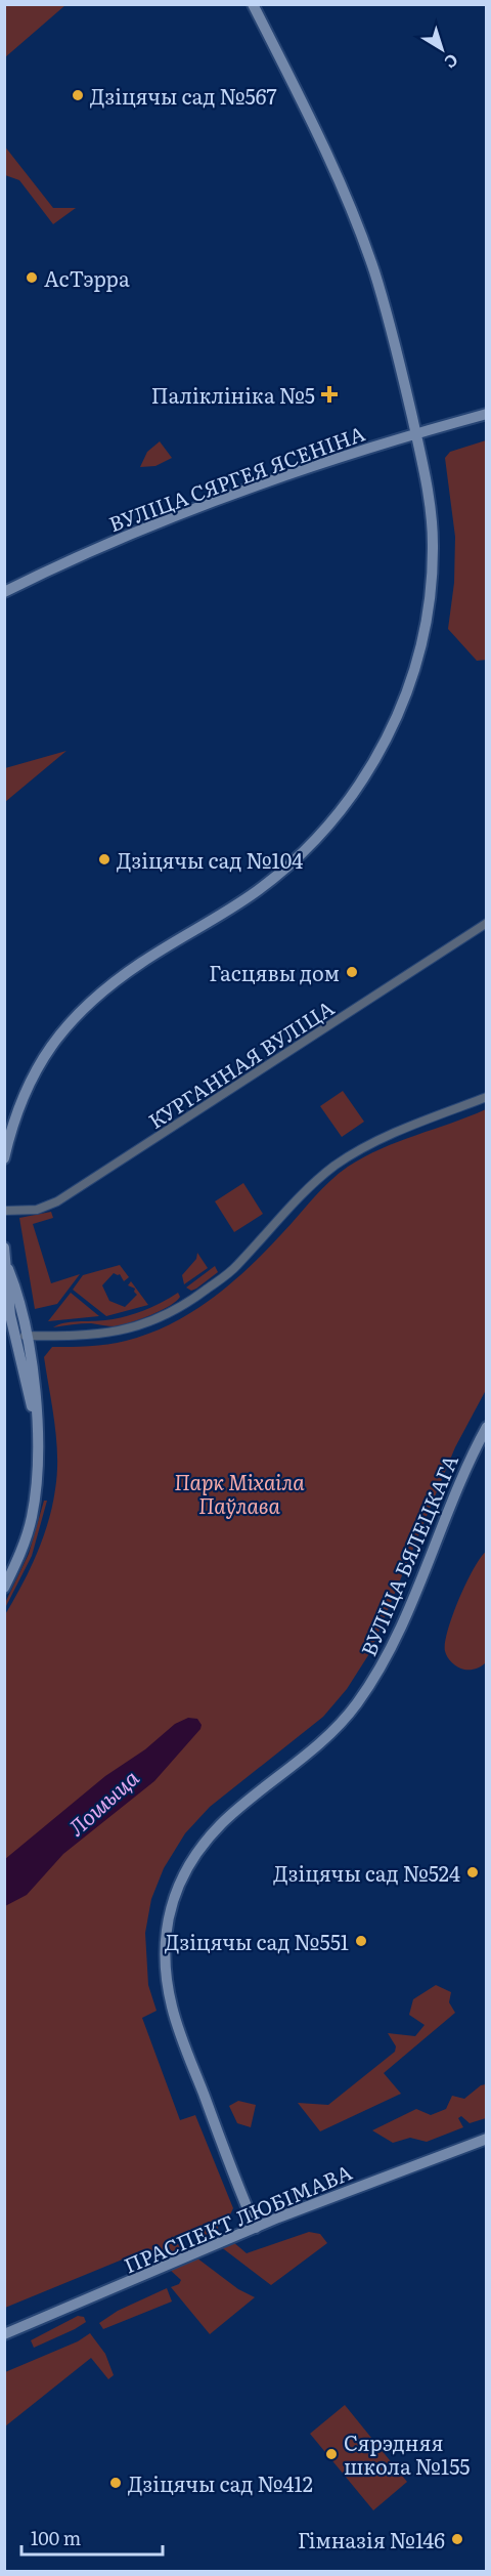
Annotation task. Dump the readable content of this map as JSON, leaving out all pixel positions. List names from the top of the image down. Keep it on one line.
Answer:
{"streets":{"street":["ВУЛІЦА СЯРГЕЯ ЯСЕНІНА","КУРГАННАЯ ВУЛІЦА","ВУЛІЦА БЯЛЕЦКАГА","ПРАСПЕКТ ЛЮБІМАВА"]},"crossings":[["ВУЛІЦА БЯЛЕЦКАГА","ПРАСПЕКТ ЛЮБІМАВА"]],"water":["Лошыца"],"parks":["Парк Міхаіла Паўлава"],"places":{"other":["Дзіцячы сад №567","АсТэрра","Дзіцячы сад №104","Гасцявы дом","Дзіцячы сад №524","Дзіцячы сад №551","Сярэдняя школа №155","Дзіцячы сад №412","Гімназія №146"],"health":["Паліклініка №5"]},"scale_bar":"100 m","north":"bottom right"}
